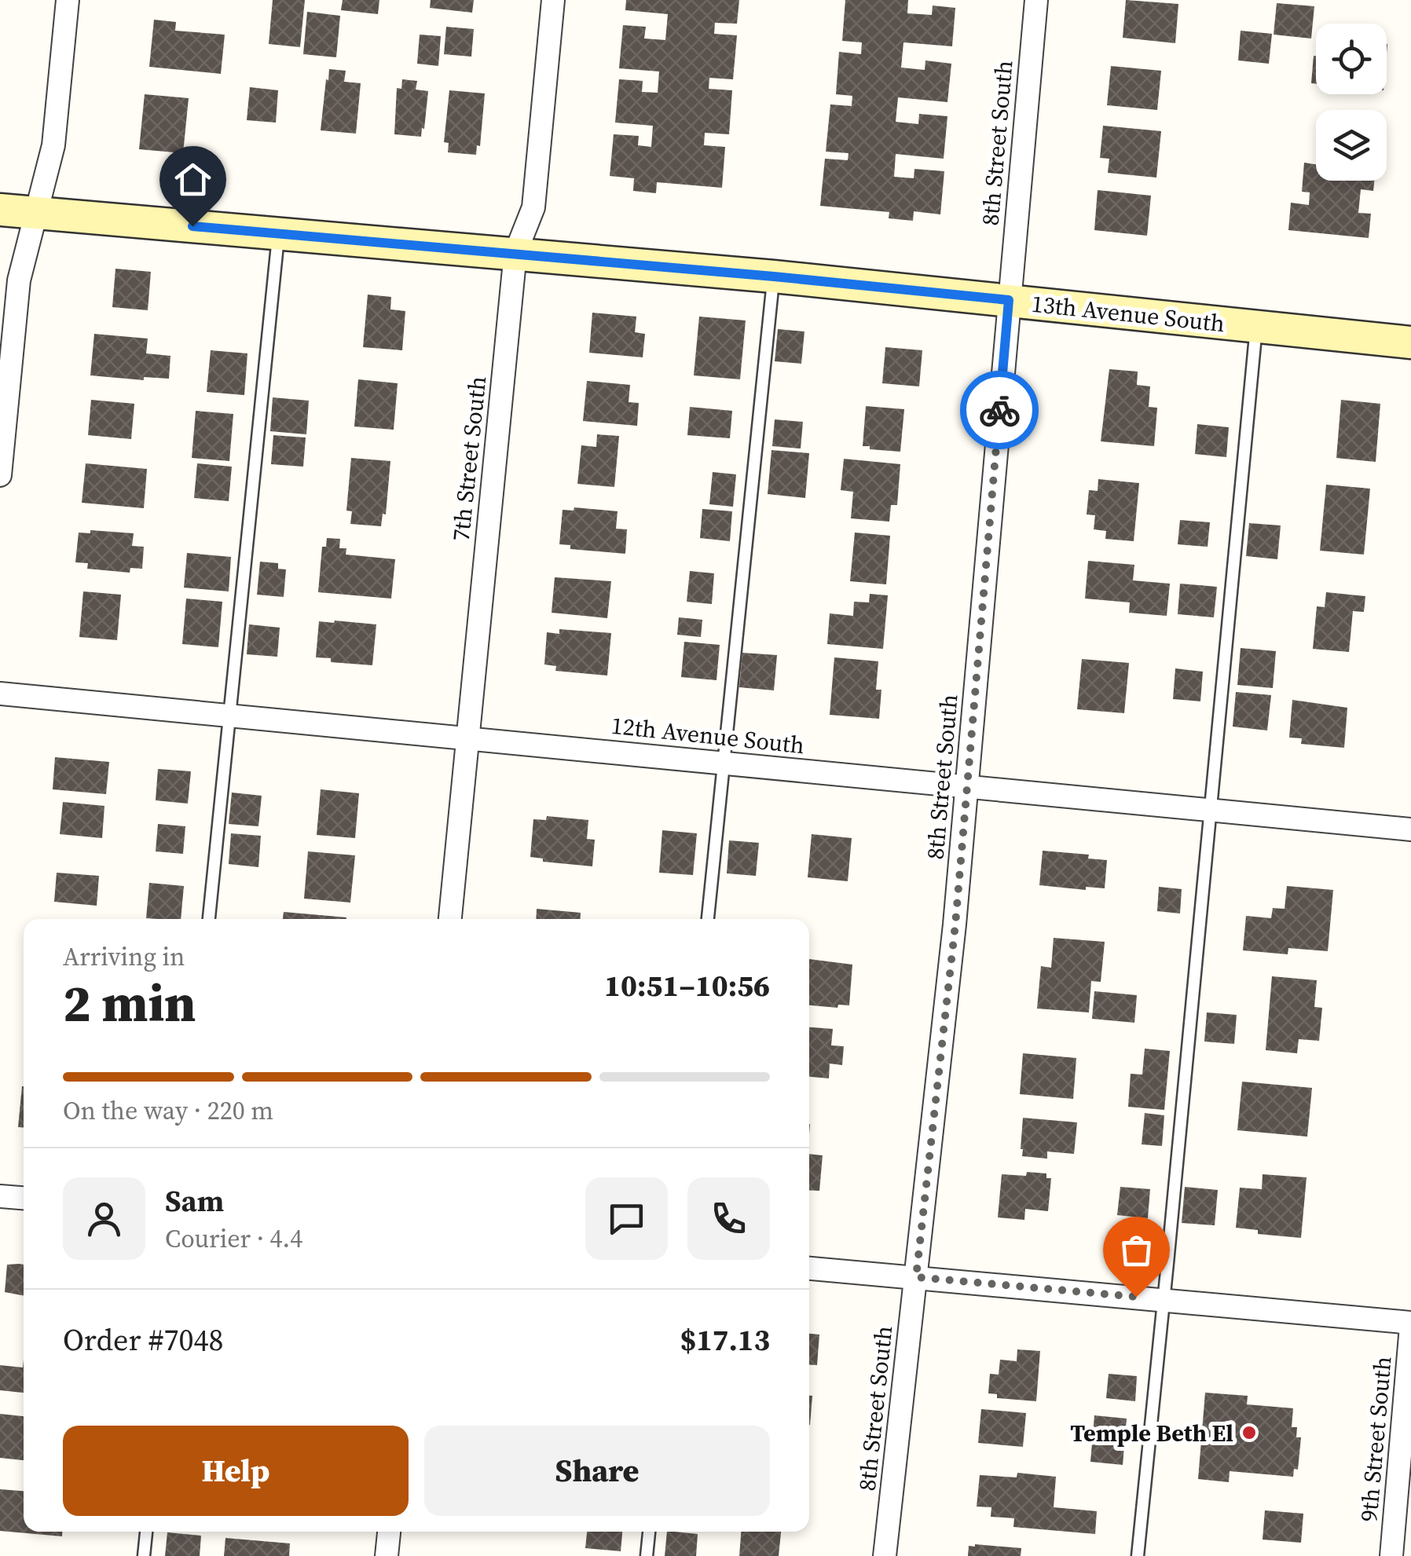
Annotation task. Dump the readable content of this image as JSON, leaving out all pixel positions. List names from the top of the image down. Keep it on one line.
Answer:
{"streets":{"street":["8th Street South","13th Avenue South","7th Street South","12th Avenue South","9th Street South"]},"crossings":[["8th Street South","13th Avenue South"],["8th Street South","12th Avenue South"],["13th Avenue South","7th Street South"],["7th Street South","12th Avenue South"]],"places":["Temple Beth El"],"page":{"heading":["2 min","Arriving in","10:51–10:56"],"panel":["Sam","Courier · 4.4","Order #7048","$17.13"],"bar":"On the way · 220 m","buttons":["Help","Share"]}}
